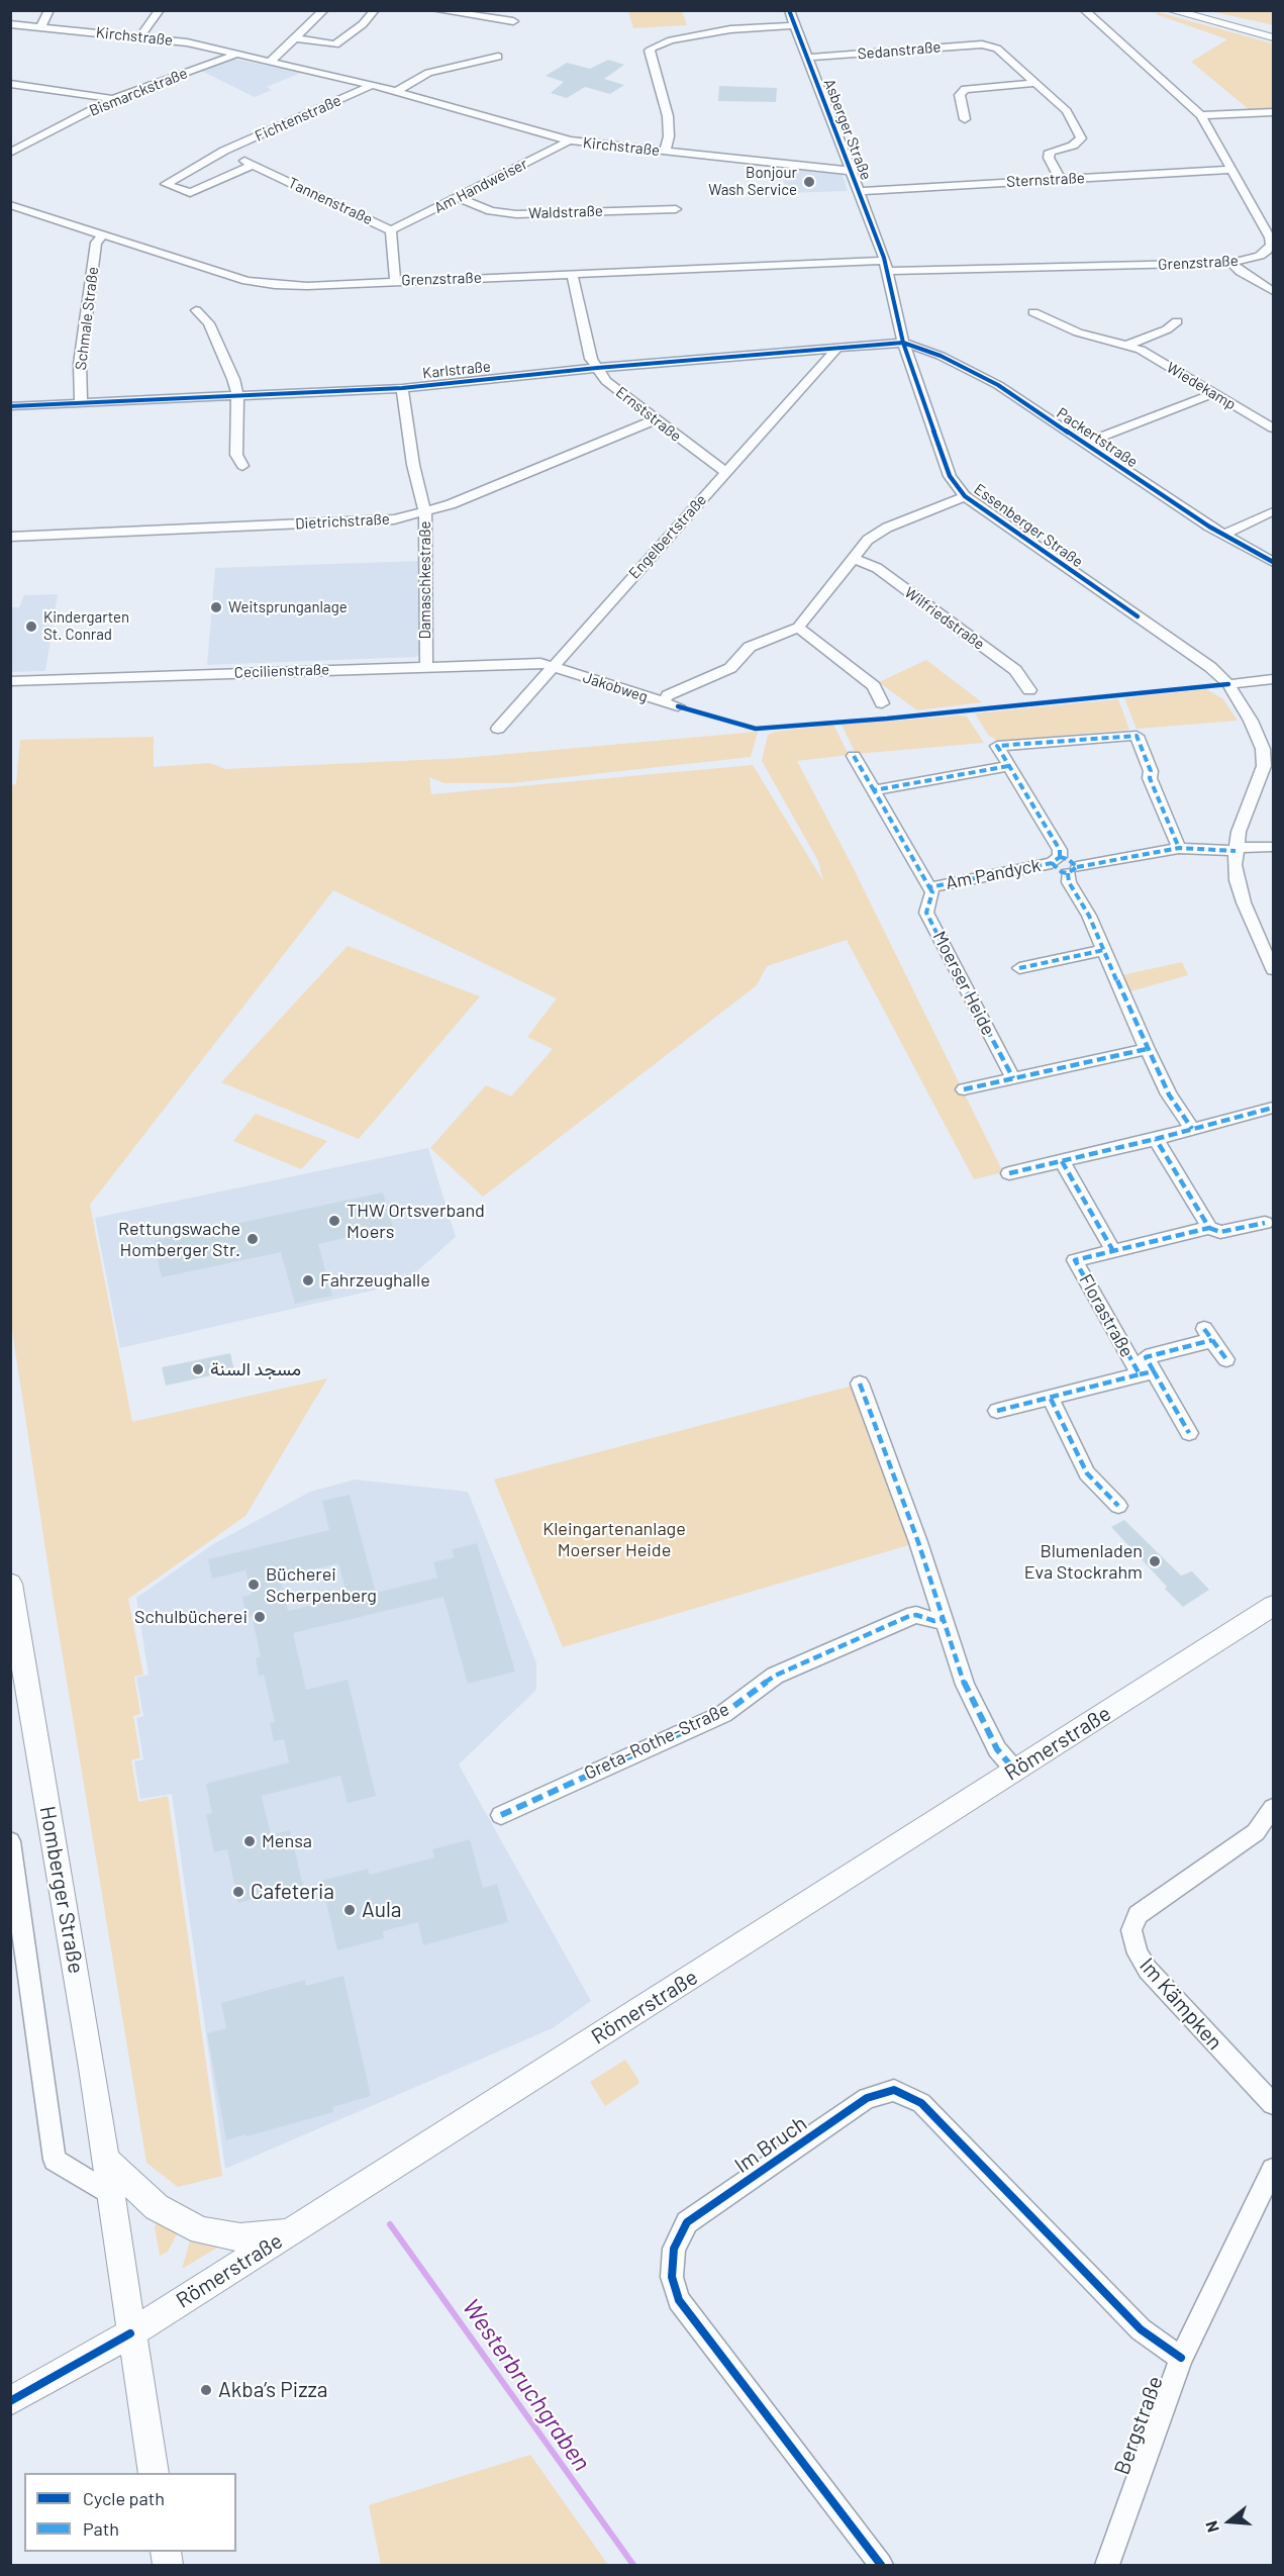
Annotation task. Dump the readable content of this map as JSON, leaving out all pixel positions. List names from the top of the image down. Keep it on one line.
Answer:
{"streets":{"main road":["Römerstraße","Homberger Straße"],"street":["Kirchstraße","Sedanstraße","Bismarckstraße","Fichtenstraße","Asberger Straße","Sternstraße","Am Handweiser","Tannenstraße","Waldstraße","Grenzstraße","Schmale Straße","Karlstraße","Wiedekamp","Ernststraße","Packertstraße","Dietrichstraße","Essenberger Straße","Engelbertstraße","Damaschkestraße","Wilfriedstraße","Cecilienstraße","Jakobweg","Am Pandyck","Moerser Heide","Florastraße","Greta-Rothe-Straße","Im Kämpken","Im Bruch","Bergstraße"]},"crossings":[["Kirchstraße","Bismarckstraße"],["Kirchstraße","Fichtenstraße"],["Kirchstraße","Asberger Straße"],["Kirchstraße","Am Handweiser"],["Sedanstraße","Asberger Straße"],["Fichtenstraße","Tannenstraße"],["Asberger Straße","Sternstraße"],["Asberger Straße","Grenzstraße"],["Asberger Straße","Essenberger Straße"],["Sternstraße","Grenzstraße"],["Am Handweiser","Tannenstraße"],["Am Handweiser","Waldstraße"],["Tannenstraße","Grenzstraße"],["Grenzstraße","Schmale Straße"],["Grenzstraße","Ernststraße"],["Grenzstraße","Essenberger Straße"],["Schmale Straße","Karlstraße"],["Karlstraße","Ernststraße"],["Karlstraße","Packertstraße"],["Karlstraße","Essenberger Straße"],["Karlstraße","Engelbertstraße"],["Karlstraße","Damaschkestraße"],["Ernststraße","Dietrichstraße"],["Ernststraße","Engelbertstraße"],["Packertstraße","Essenberger Straße"],["Dietrichstraße","Damaschkestraße"],["Engelbertstraße","Cecilienstraße"],["Engelbertstraße","Jakobweg"],["Damaschkestraße","Cecilienstraße"],["Cecilienstraße","Jakobweg"],["Am Pandyck","Moerser Heide"],["Römerstraße","Homberger Straße"],["Im Bruch","Bergstraße"]],"water":["Westerbruchgraben"],"parks":["Kleingartenanlage Moerser Heide"],"places":["Bonjour Wash Service","Weitsprunganlage","Kindergarten St. Conrad","THW Ortsverband Moers","Rettungswache Homberger Str.","Fahrzeughalle","مسجد السنة","Blumenladen Eva Stockrahm","Bücherei Scherpenberg","Schulbücherei","Mensa","Cafeteria","Aula","Akba’s Pizza"],"legend":["Cycle path","Path"],"north":"left"}
